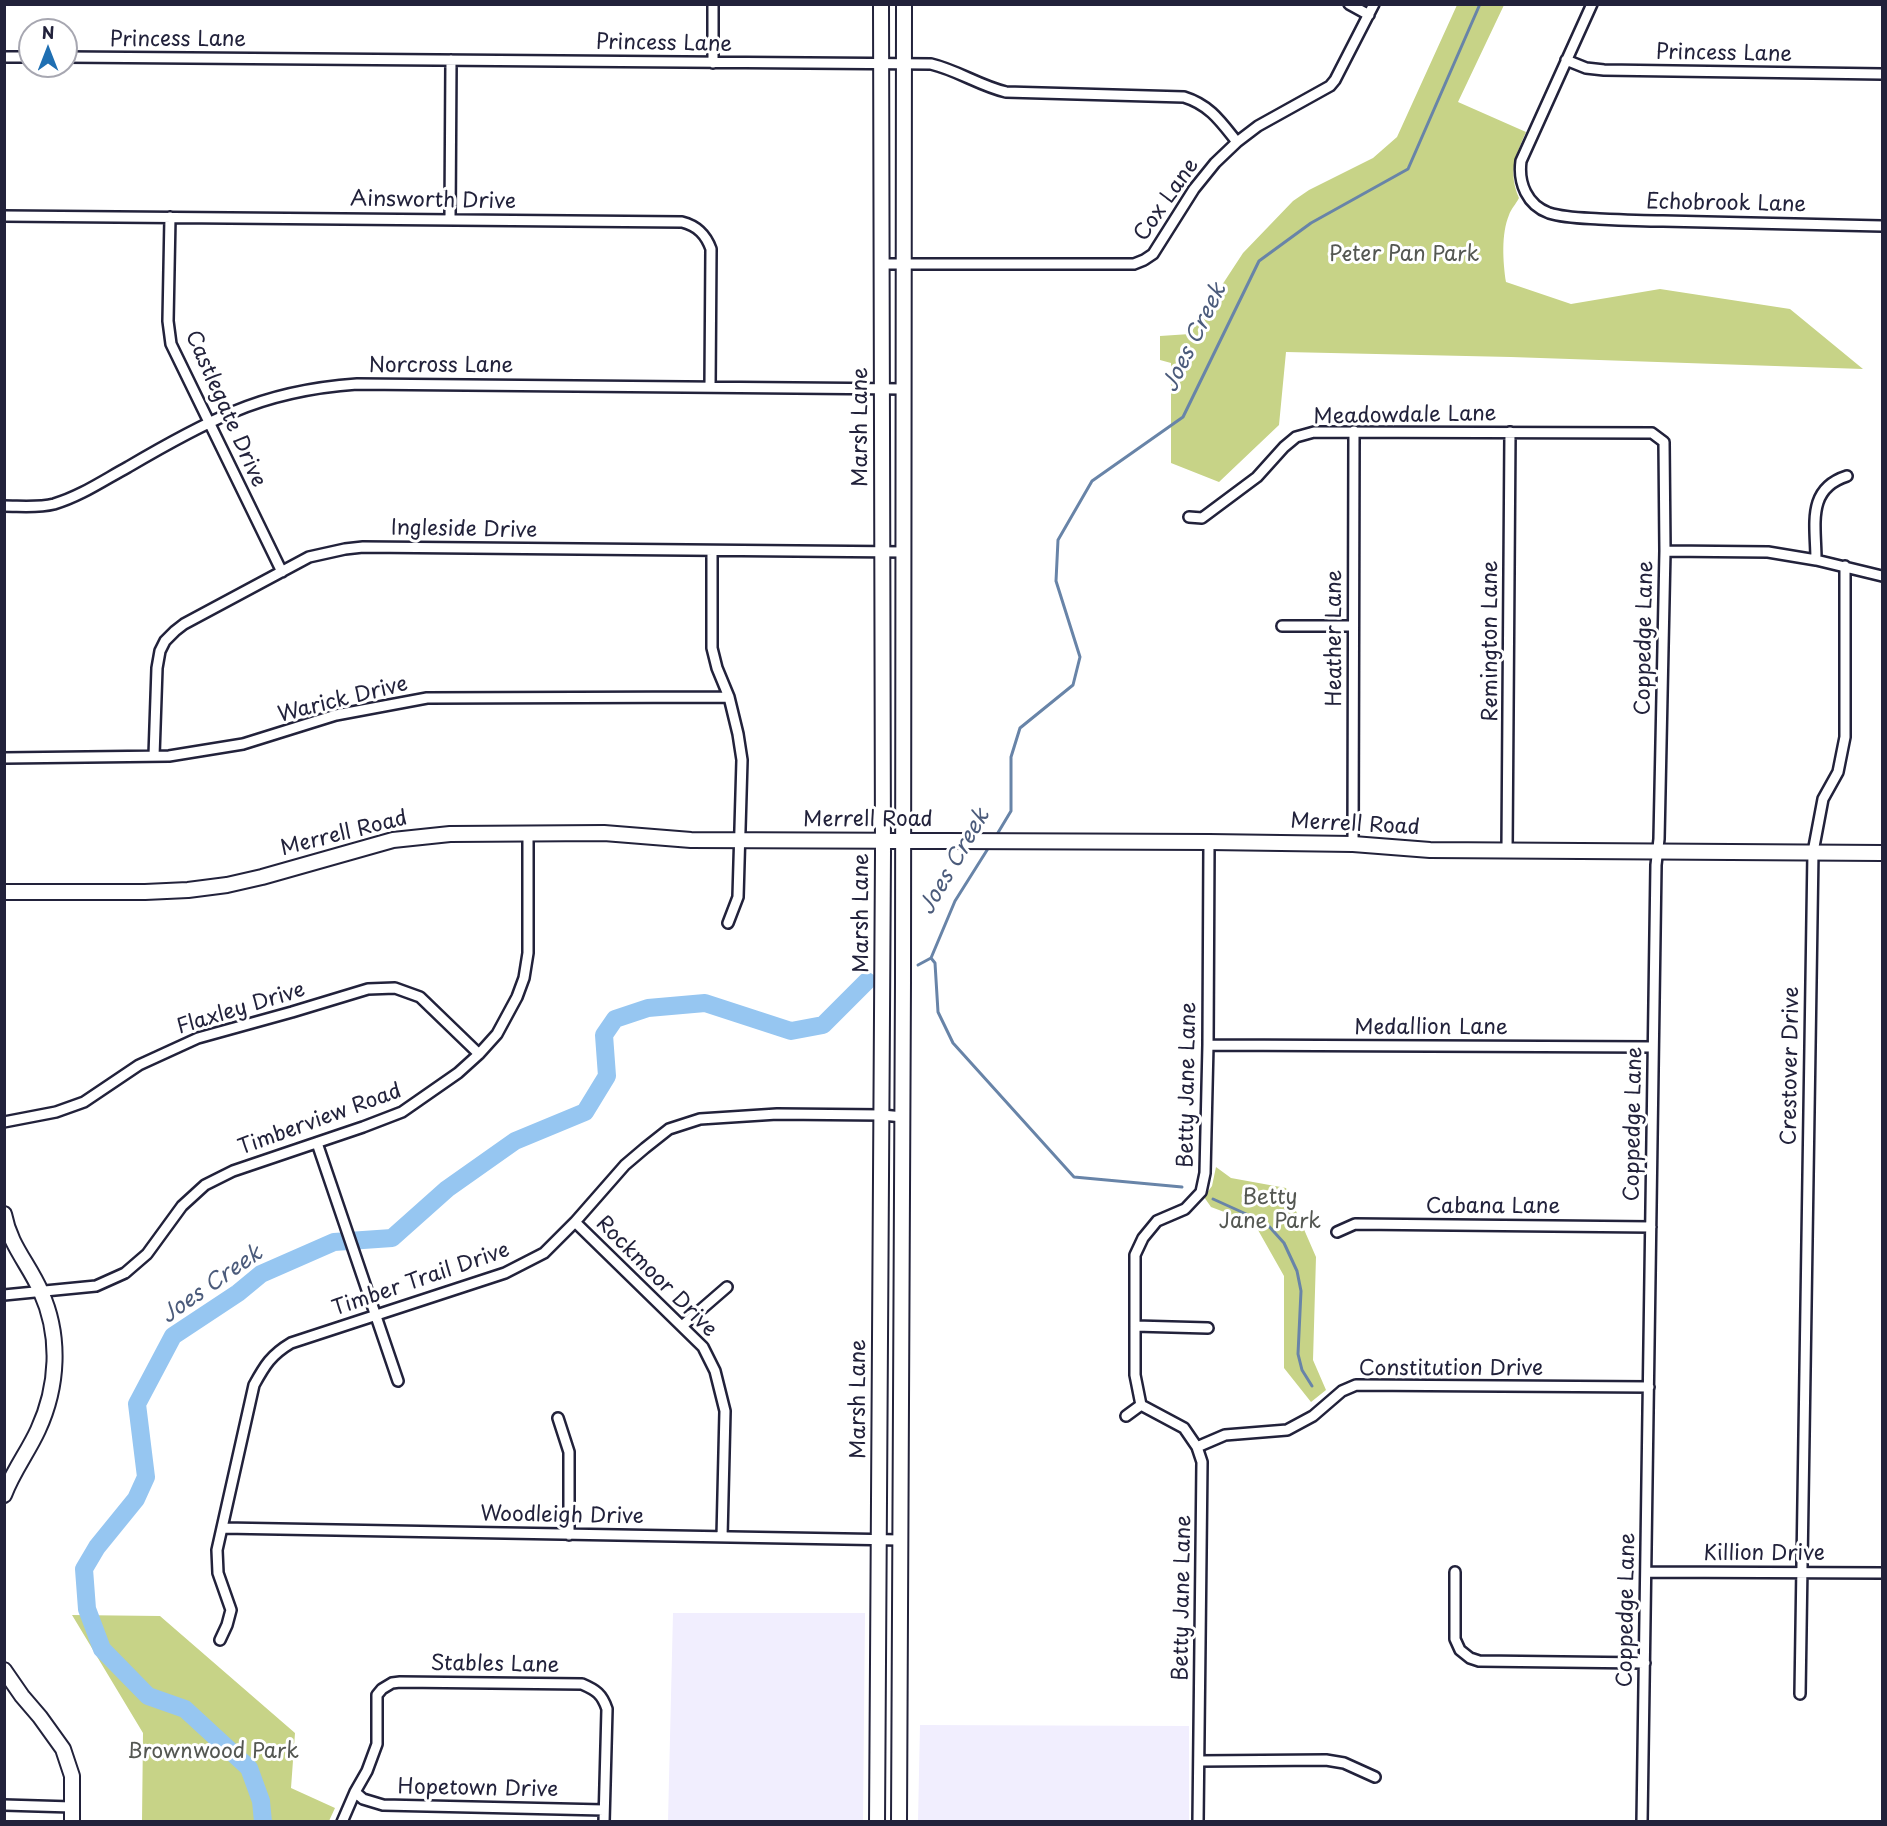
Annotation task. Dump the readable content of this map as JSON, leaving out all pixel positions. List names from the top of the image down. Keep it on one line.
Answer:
{"streets":{"main road":["Marsh Lane","Merrell Road"],"street":["Princess Lane","Cox Lane","Ainsworth Drive","Echobrook Lane","Norcross Lane","Castlegate Drive","Meadowdale Lane","Ingleside Drive","Heather Lane","Coppedge Lane","Remington Lane","Warick Drive","Flaxley Drive","Medallion Lane","Crestover Drive","Betty Jane Lane","Timberview Road","Cabana Lane","Rockmoor Drive","Timber Trail Drive","Constitution Drive","Woodleigh Drive","Killion Drive","Stables Lane","Hopetown Drive"]},"crossings":[["Princess Lane","Cox Lane"],["Princess Lane","Echobrook Lane"],["Princess Lane","Marsh Lane"],["Cox Lane","Marsh Lane"],["Ainsworth Drive","Norcross Lane"],["Ainsworth Drive","Castlegate Drive"],["Norcross Lane","Castlegate Drive"],["Norcross Lane","Marsh Lane"],["Castlegate Drive","Ingleside Drive"],["Meadowdale Lane","Heather Lane"],["Meadowdale Lane","Coppedge Lane"],["Meadowdale Lane","Remington Lane"],["Marsh Lane","Ingleside Drive"],["Marsh Lane","Merrell Road"],["Marsh Lane","Timber Trail Drive"],["Marsh Lane","Woodleigh Drive"],["Ingleside Drive","Warick Drive"],["Heather Lane","Merrell Road"],["Coppedge Lane","Merrell Road"],["Coppedge Lane","Medallion Lane"],["Coppedge Lane","Cabana Lane"],["Coppedge Lane","Constitution Drive"],["Coppedge Lane","Killion Drive"],["Remington Lane","Merrell Road"],["Merrell Road","Crestover Drive"],["Merrell Road","Betty Jane Lane"],["Merrell Road","Timberview Road"],["Flaxley Drive","Timberview Road"],["Medallion Lane","Betty Jane Lane"],["Crestover Drive","Killion Drive"],["Betty Jane Lane","Constitution Drive"],["Rockmoor Drive","Timber Trail Drive"],["Rockmoor Drive","Woodleigh Drive"],["Timber Trail Drive","Woodleigh Drive"],["Stables Lane","Hopetown Drive"]],"water":["Joes Creek"],"parks":["Peter Pan Park","Betty Jane Park","Brownwood Park"],"north":"top"}
